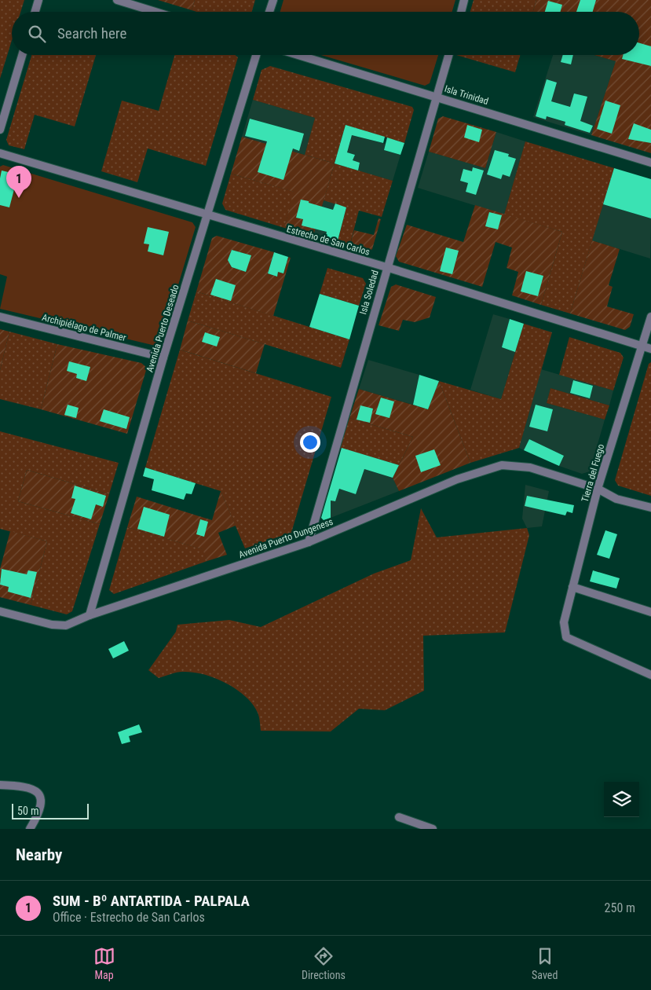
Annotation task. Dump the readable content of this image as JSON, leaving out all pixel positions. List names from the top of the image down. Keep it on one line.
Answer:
{"streets":{"street":["Isla Trinidad","Estrecho de San Carlos","Isla Soledad","Archipiélago de Palmer","Avenida Puerto Deseado","Tierra del Fuego","Avenida Puerto Dungeness"]},"crossings":[["Isla Trinidad","Isla Soledad"],["Estrecho de San Carlos","Isla Soledad"],["Estrecho de San Carlos","Avenida Puerto Deseado"],["Estrecho de San Carlos","Tierra del Fuego"],["Isla Soledad","Avenida Puerto Dungeness"],["Archipiélago de Palmer","Avenida Puerto Deseado"],["Avenida Puerto Deseado","Avenida Puerto Dungeness"],["Tierra del Fuego","Avenida Puerto Dungeness"]],"scale_bar":"50 m","page":{"search":"Search here","pins":"1","scale":"50 m","heading":"Nearby","list":[{"mark":"1","name":"SUM - Bº ANTARTIDA - PALPALA","note":"Office · Estrecho de San Carlos","value":"250 m"}],"nav":["Map","Directions","Saved"]}}
